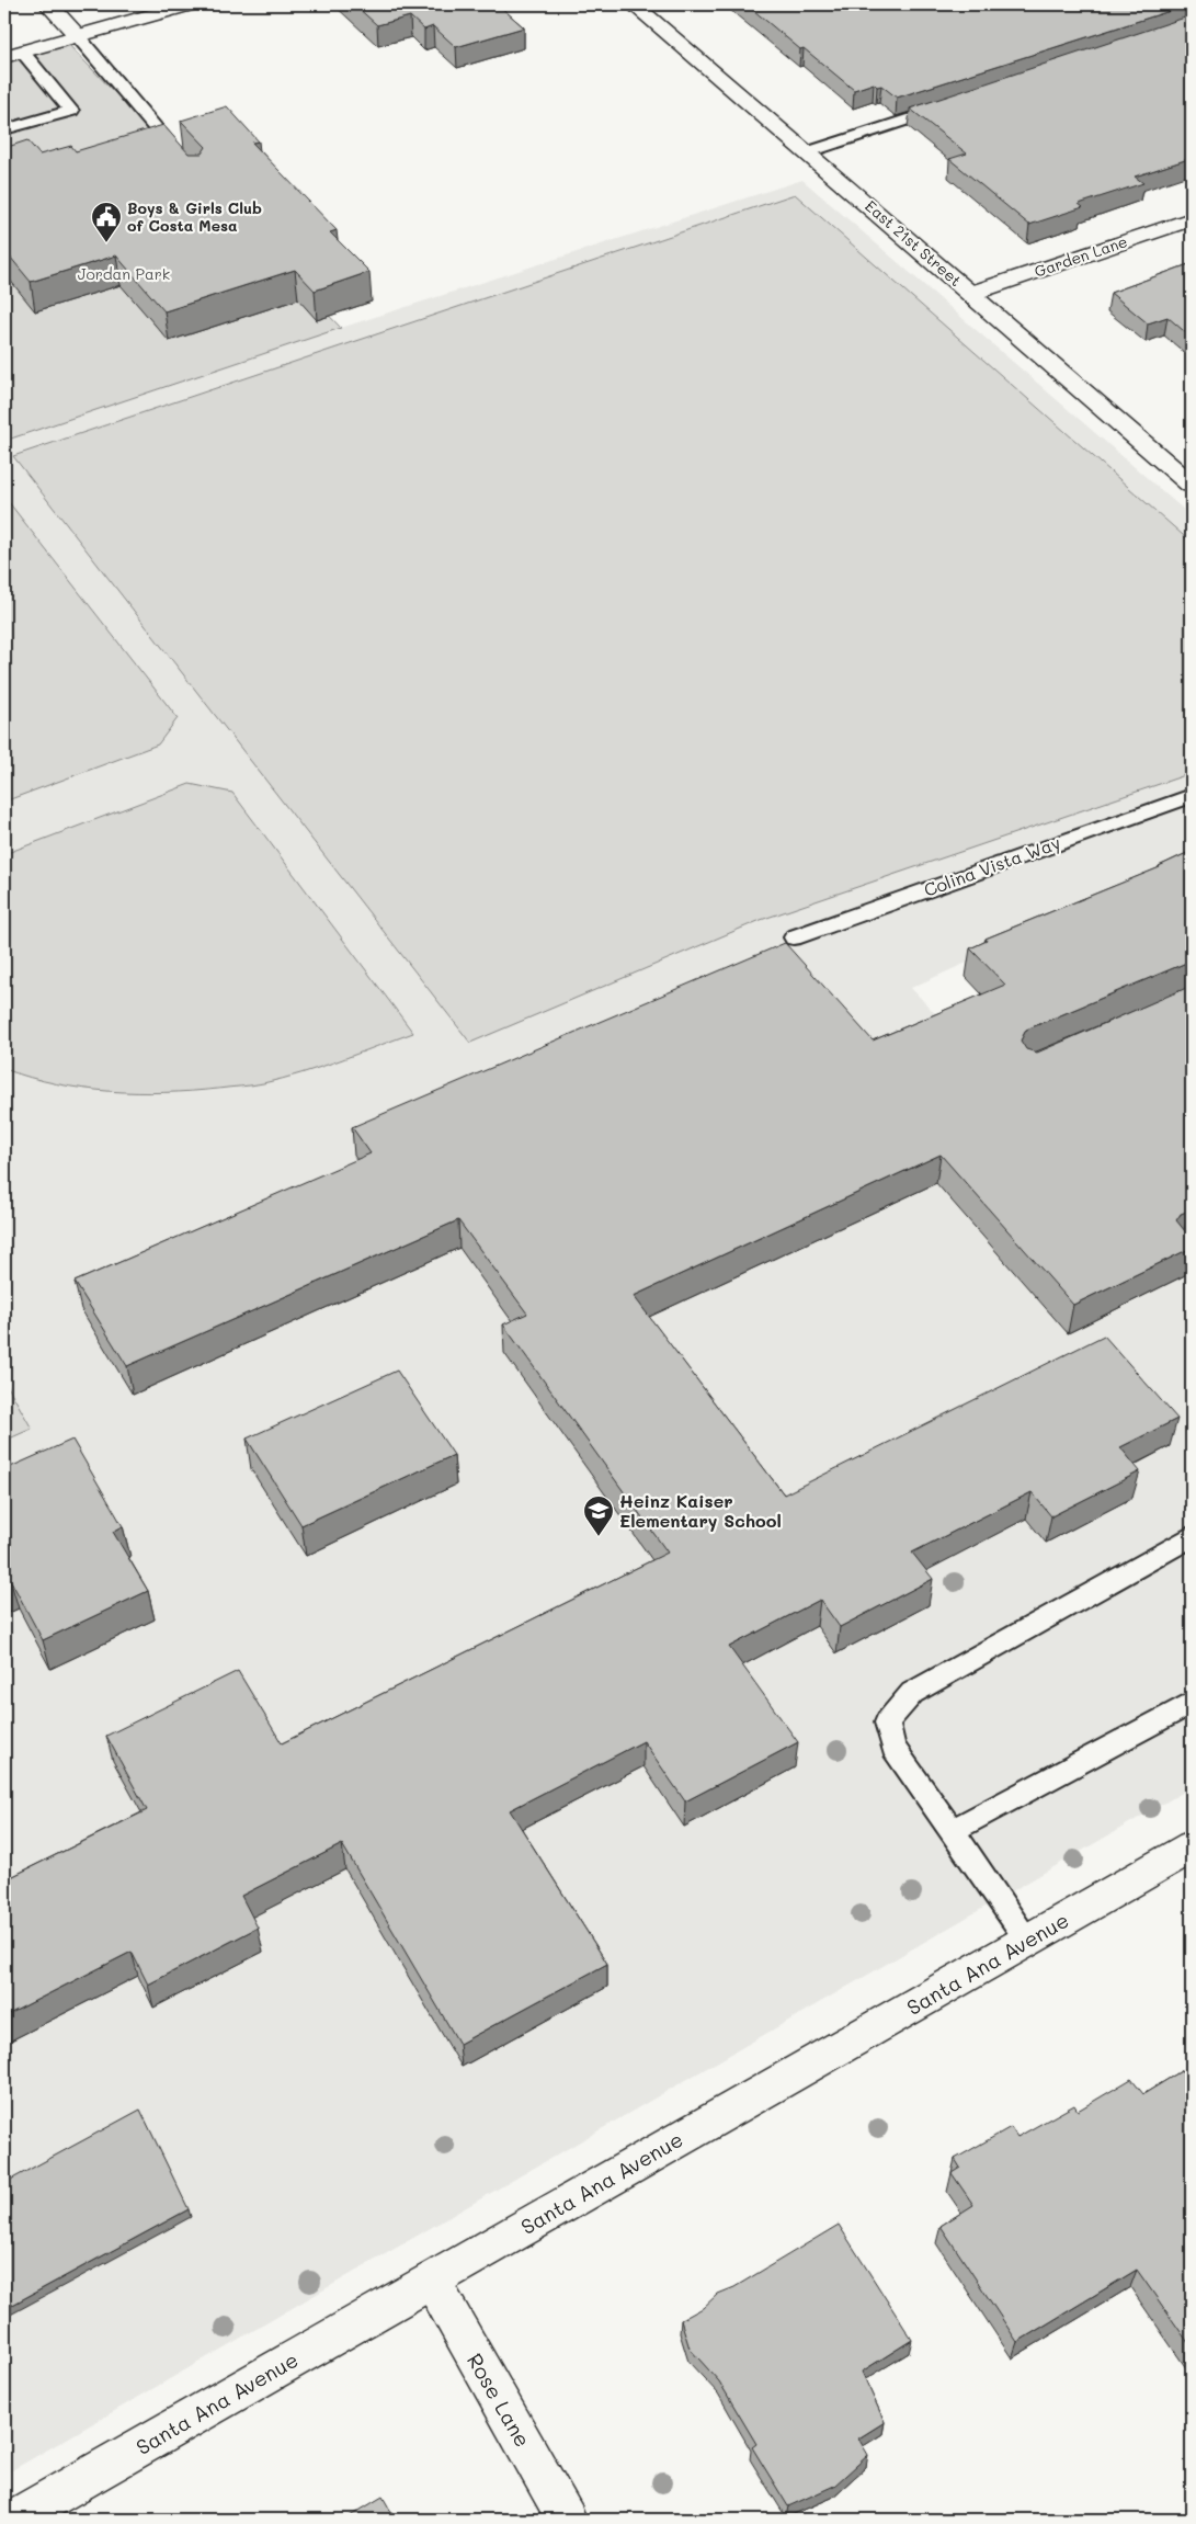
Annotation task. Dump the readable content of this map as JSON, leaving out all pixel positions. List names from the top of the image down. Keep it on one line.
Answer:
{"streets":{"street":["East 21st Street","Garden Lane","Santa Ana Avenue","Rose Lane"],"lane":["Colina Vista Way"]},"crossings":[["East 21st Street","Garden Lane"],["Santa Ana Avenue","Rose Lane"]],"parks":["Jordan Park"],"places":{"public building":["Boys & Girls Club of Costa Mesa"],"school or university":["Heinz Kaiser Elementary School"]}}
